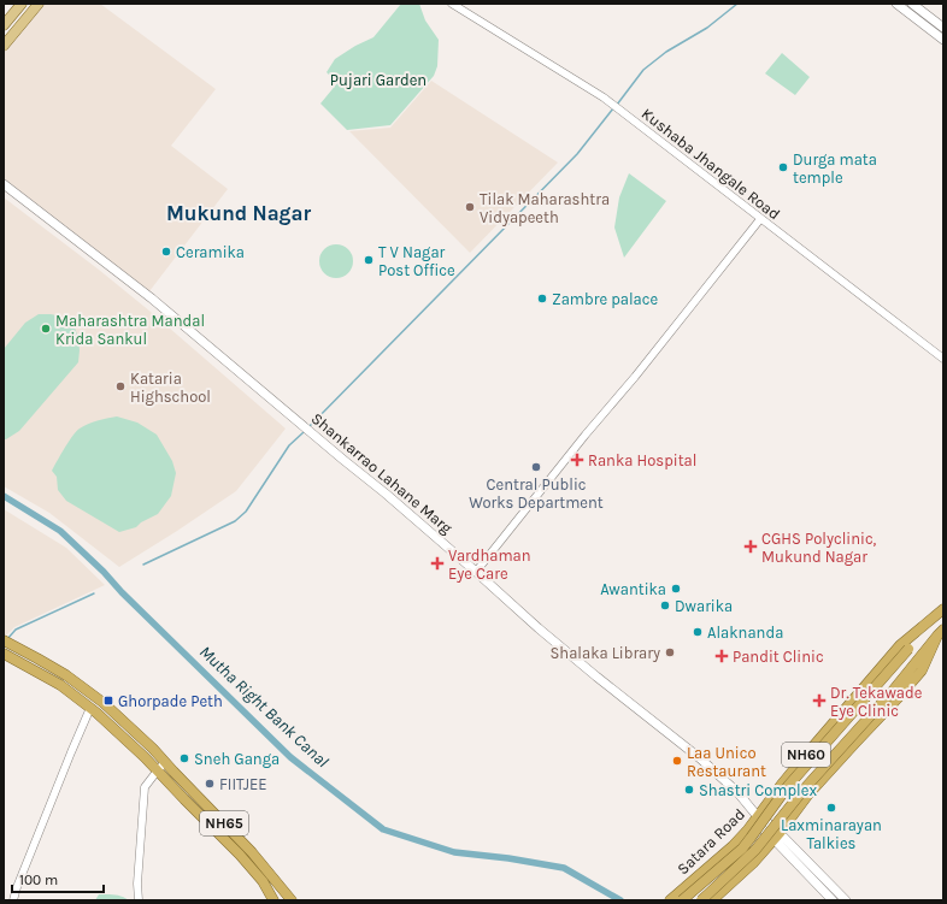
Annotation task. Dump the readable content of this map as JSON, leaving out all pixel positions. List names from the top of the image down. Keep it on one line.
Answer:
{"streets":{"highway":["NH60","NH65","Satara Road"],"main road":["Shankarrao Lahane Marg"],"street":["Kushaba Jhangale Road"]},"crossings":[["Shankarrao Lahane Marg","Satara Road"]],"districts":["Mukund Nagar"],"water":["Mutha Right Bank Canal"],"parks":["Pujari Garden"],"places":{"other":["Durga mata temple","Tilak Maharashtra Vidyapeeth","Ceramika","T V Nagar Post Office","Zambre palace","Maharashtra Mandal Krida Sankul","Kataria Highschool","Central Public Works Department","Awantika","Dwarika","Alaknanda","Shalaka Library","Sneh Ganga","Laa Unico Restaurant","FIITJEE","Shastri Complex","Laxminarayan Talkies"],"health":["Ranka Hospital","CGHS Polyclinic, Mukund Nagar","Vardhaman Eye Care","Pandit Clinic","Dr. Tekawade Eye Clinic"],"transit":["Ghorpade Peth"]},"scale_bar":"100 m"}
